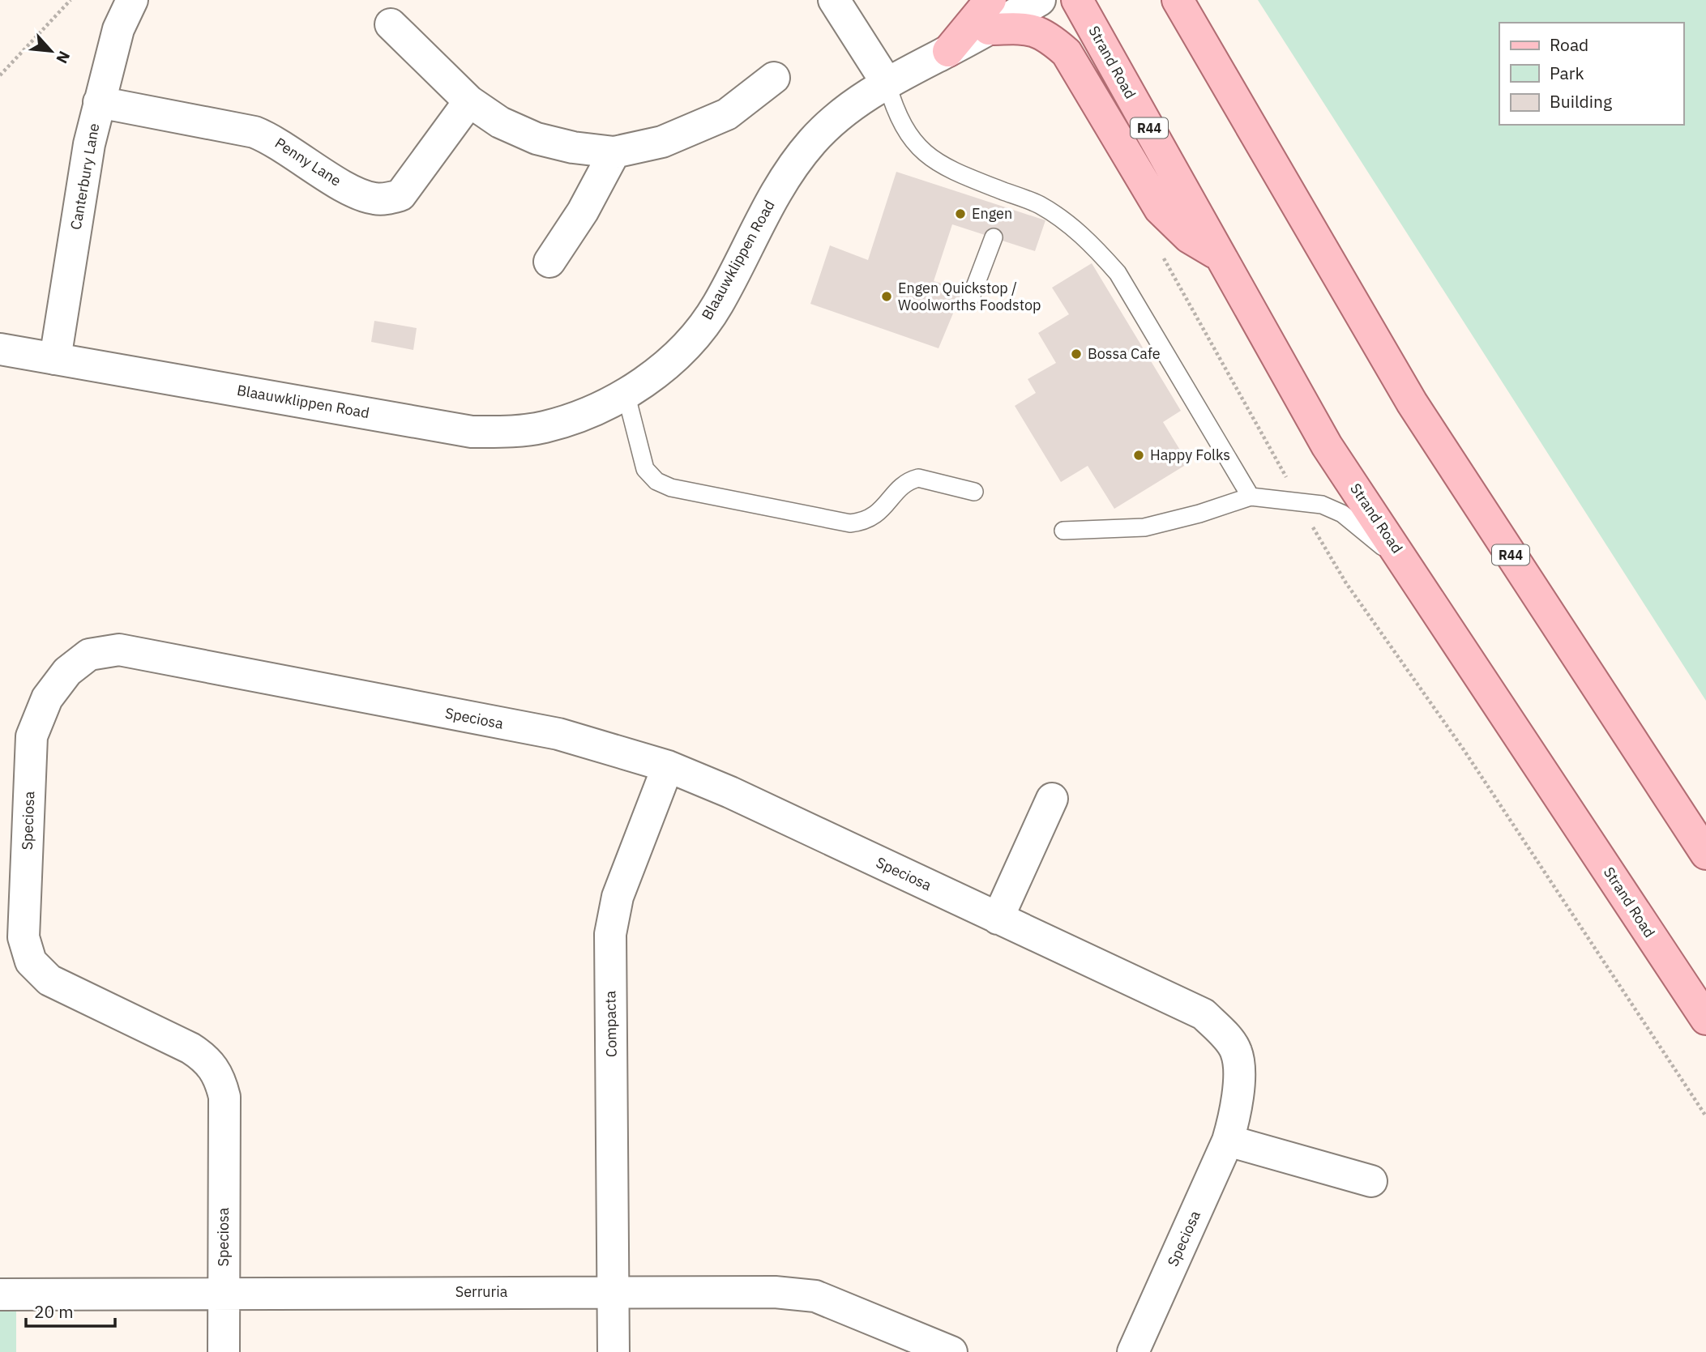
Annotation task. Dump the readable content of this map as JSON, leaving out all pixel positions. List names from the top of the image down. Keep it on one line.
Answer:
{"streets":{"main road":["Strand Road","R44"],"street":["Penny Lane","Canterbury Lane","Blaauwklippen Road","Speciosa","Compacta","Serruria"]},"crossings":[["Penny Lane","Canterbury Lane"],["Canterbury Lane","Blaauwklippen Road"],["Speciosa","Compacta"],["Speciosa","Serruria"],["Compacta","Serruria"]],"places":["Engen","Engen Quickstop / Woolworths Foodstop","Bossa Cafe","Happy Folks"],"legend":["Road","Park","Building"],"scale_bar":"20 m","north":"bottom right"}
